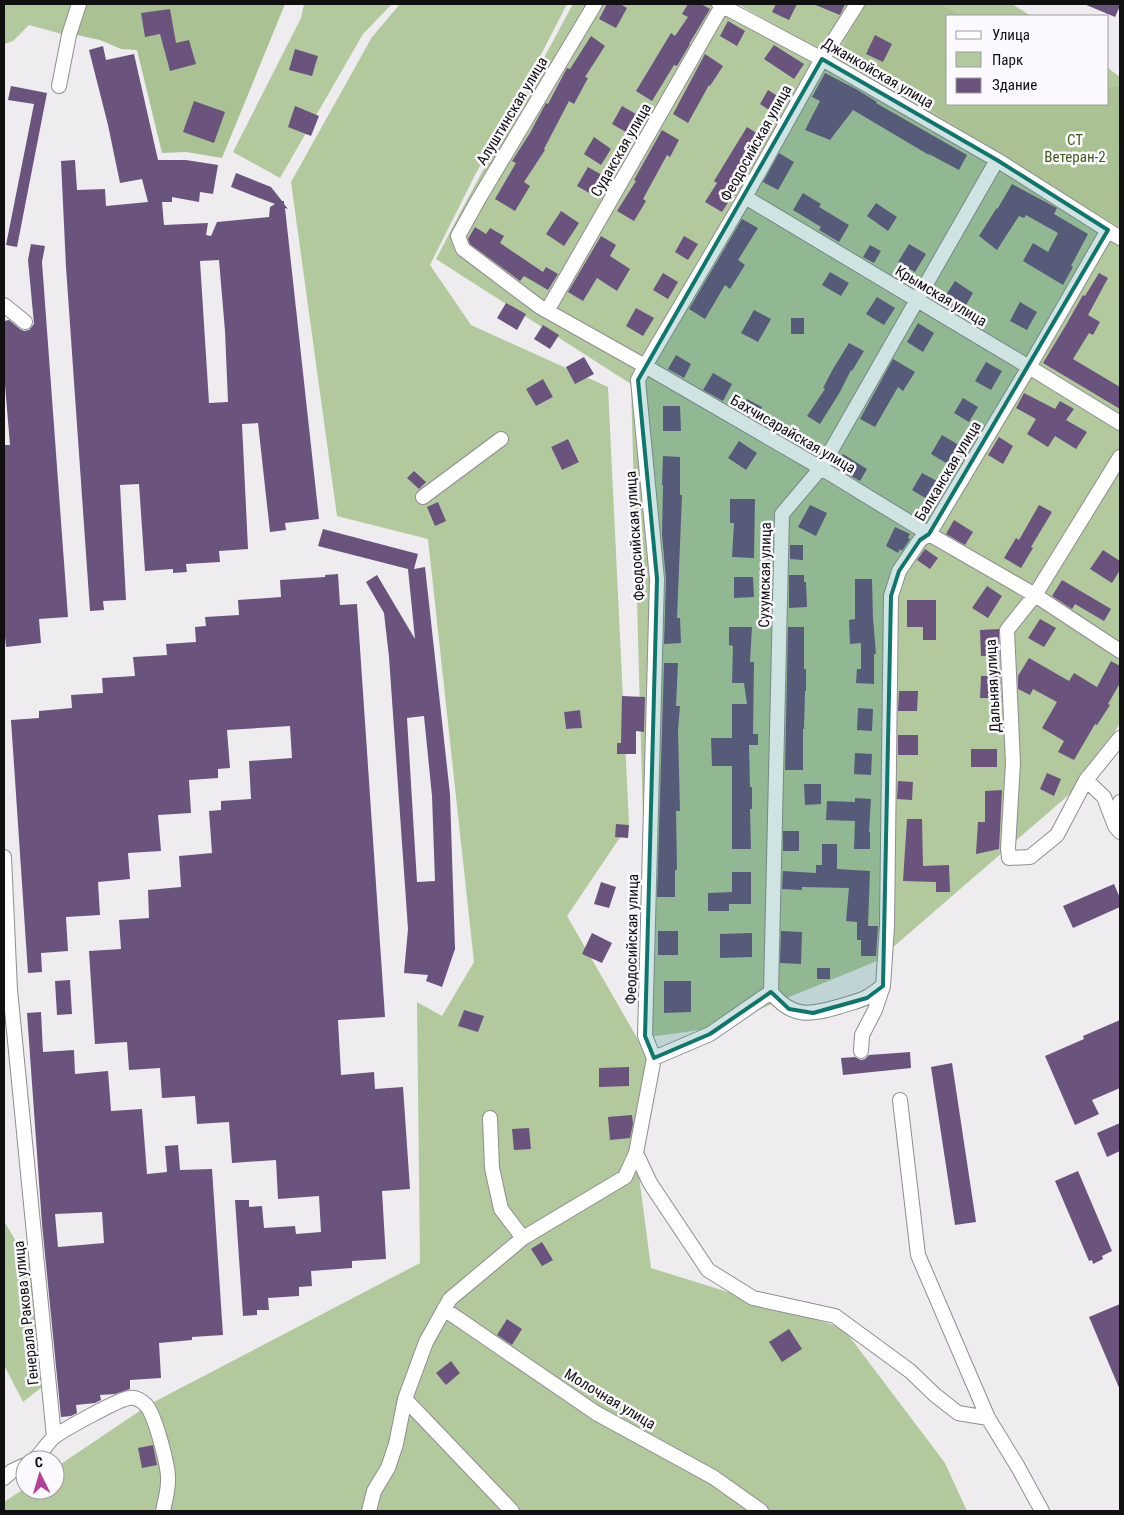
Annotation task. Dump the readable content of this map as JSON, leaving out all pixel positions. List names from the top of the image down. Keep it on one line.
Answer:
{"streets":{"street":["Джанкойская улица","Алуштинская улица","Феодосийская улица","Судакская улица","Крымская улица","Бахчисарайская улица","Балканская улица","Сухумская улица","Дальняя улица","Генерала Ракова улица","Молочная улица"]},"crossings":[["Джанкойская улица","Феодосийская улица"],["Джанкойская улица","Судакская улица"],["Джанкойская улица","Балканская улица"],["Джанкойская улица","Сухумская улица"],["Алуштинская улица","Бахчисарайская улица"],["Феодосийская улица","Крымская улица"],["Феодосийская улица","Бахчисарайская улица"],["Судакская улица","Бахчисарайская улица"],["Крымская улица","Балканская улица"],["Крымская улица","Сухумская улица"],["Бахчисарайская улица","Балканская улица"],["Бахчисарайская улица","Сухумская улица"],["Бахчисарайская улица","Дальняя улица"]],"parks":["СТ Ветеран-2"],"legend":["Улица","Парк","Здание"],"north":"top"}
